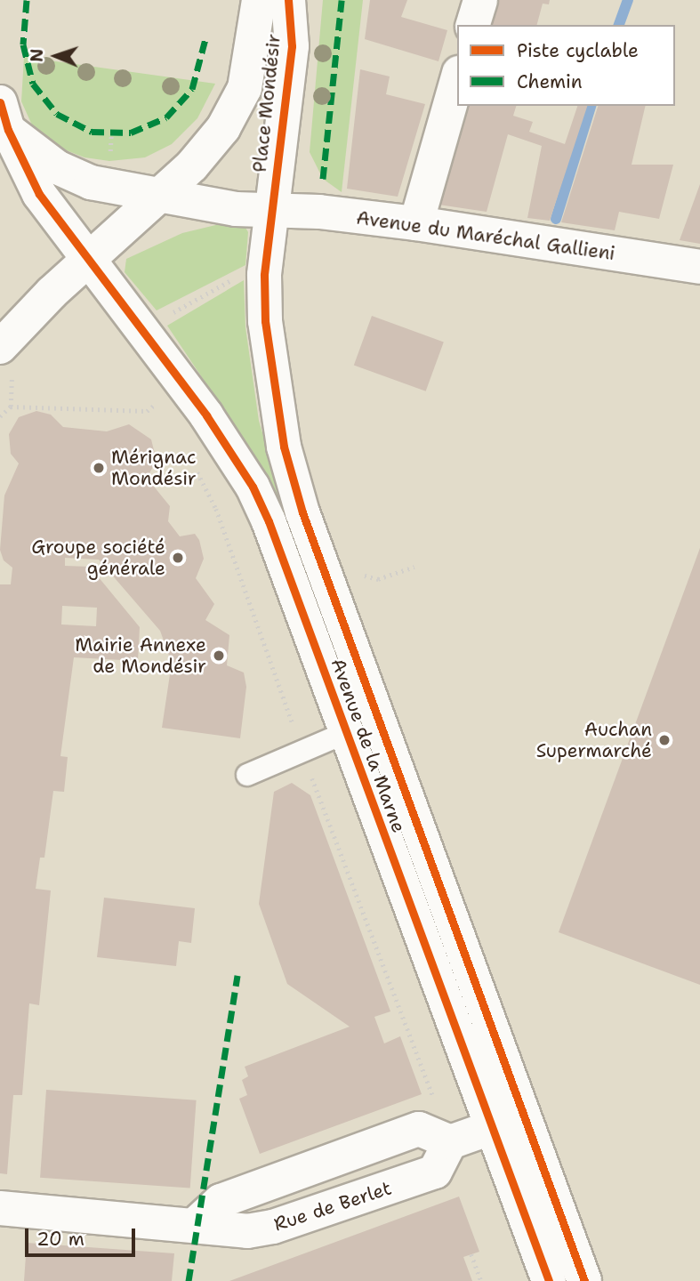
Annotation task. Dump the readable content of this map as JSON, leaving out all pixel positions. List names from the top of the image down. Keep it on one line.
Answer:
{"streets":{"main road":["Place Mondésir","Avenue du Maréchal Gallieni","Avenue de la Marne","Rue de Berlet"]},"crossings":[["Place Mondésir","Avenue du Maréchal Gallieni"],["Place Mondésir","Avenue de la Marne"],["Avenue du Maréchal Gallieni","Avenue de la Marne"]],"places":["Mérignac Mondésir","Groupe société générale","Mairie Annexe de Mondésir","Auchan Supermarché"],"legend":["Piste cyclable","Chemin"],"scale_bar":"20 m","north":"left"}
